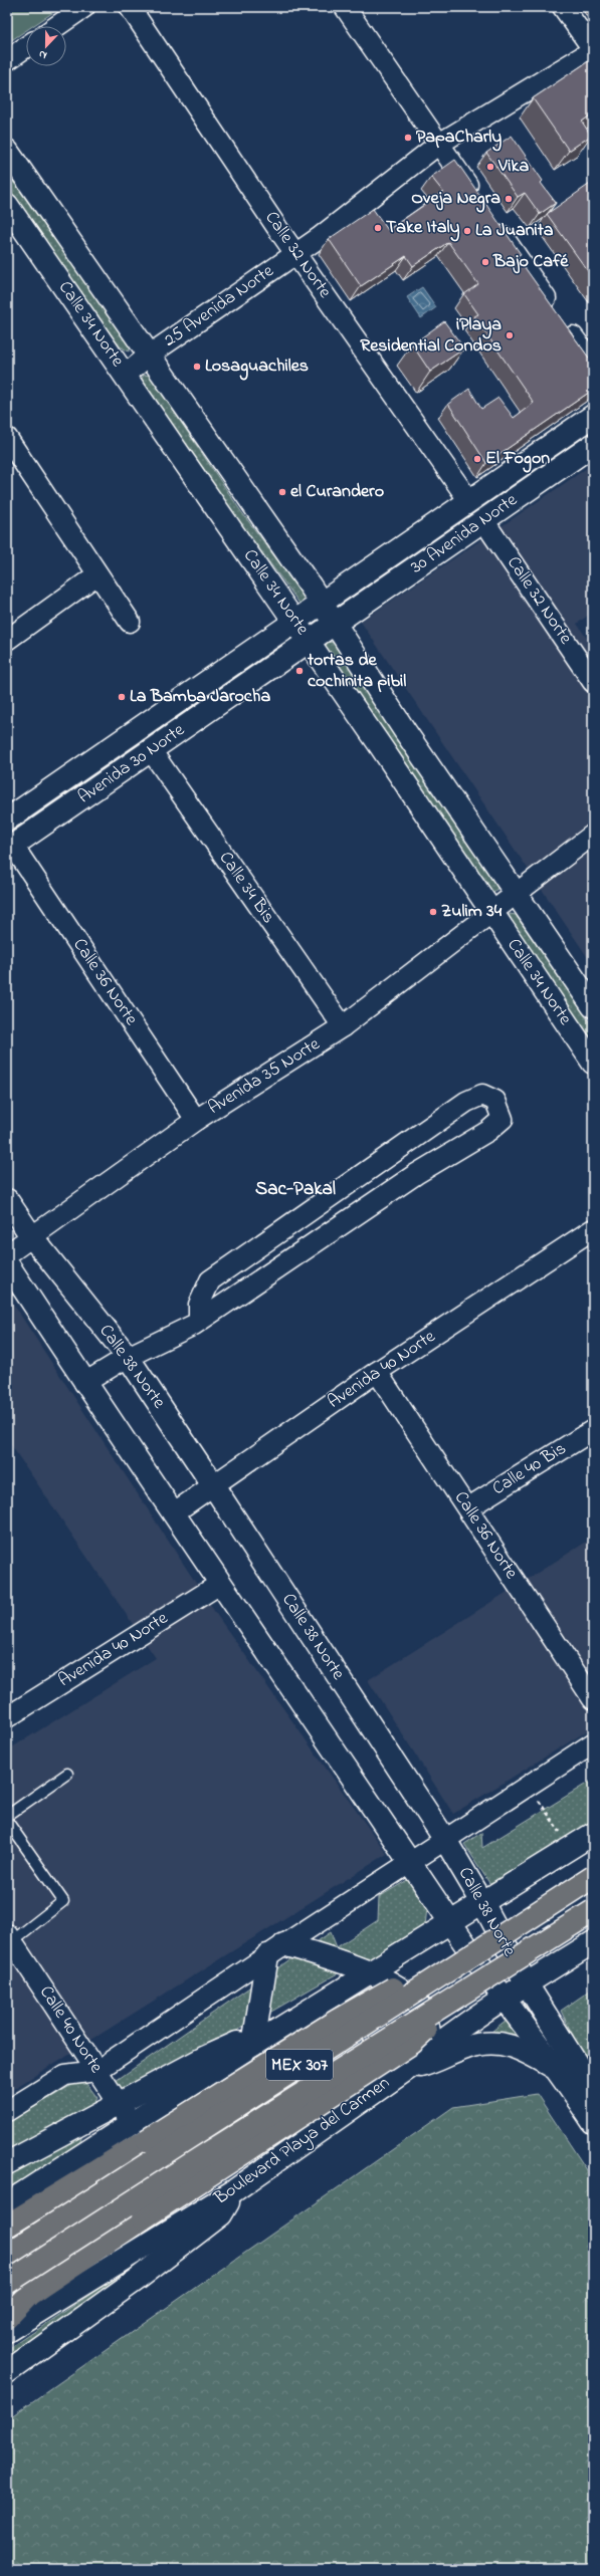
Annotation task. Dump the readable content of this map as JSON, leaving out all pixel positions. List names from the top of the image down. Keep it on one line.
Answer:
{"streets":{"highway":["MEX 307"],"main road":["Calle 34 Norte","30 Avenida Norte","Avenida 30 Norte","Calle 38 Norte","Boulevard Playa del Carmen"],"street":["Calle 32 Norte","25 Avenida Norte","Calle 34 Bis","Calle 36 Norte","Avenida 35 Norte","Avenida 40 Norte","Calle 40 Bis","Calle 40 Norte"]},"crossings":[["Calle 32 Norte","25 Avenida Norte"],["Calle 32 Norte","30 Avenida Norte"],["25 Avenida Norte","Calle 34 Norte"],["Calle 34 Norte","30 Avenida Norte"],["Calle 34 Norte","Avenida 30 Norte"],["Calle 34 Norte","Avenida 35 Norte"],["30 Avenida Norte","Avenida 30 Norte"],["Avenida 30 Norte","Calle 34 Bis"],["Avenida 30 Norte","Calle 36 Norte"],["Calle 34 Bis","Avenida 35 Norte"],["Calle 36 Norte","Avenida 35 Norte"],["Calle 36 Norte","Avenida 40 Norte"],["Calle 36 Norte","Calle 40 Bis"],["Avenida 35 Norte","Calle 38 Norte"],["Calle 38 Norte","Avenida 40 Norte"],["Calle 38 Norte","Boulevard Playa del Carmen"]],"districts":["Sac-Pakal"],"places":["PapaCharly","Vika","Oveja Negra","Take Italy","La Juanita","Bajo Café","iPlaya Residential Condos","Losaguachiles","El Fogon","el Curandero","tortas de cochinita pibil","La Bamba Jarocha","Zulim 34"],"north":"bottom"}
